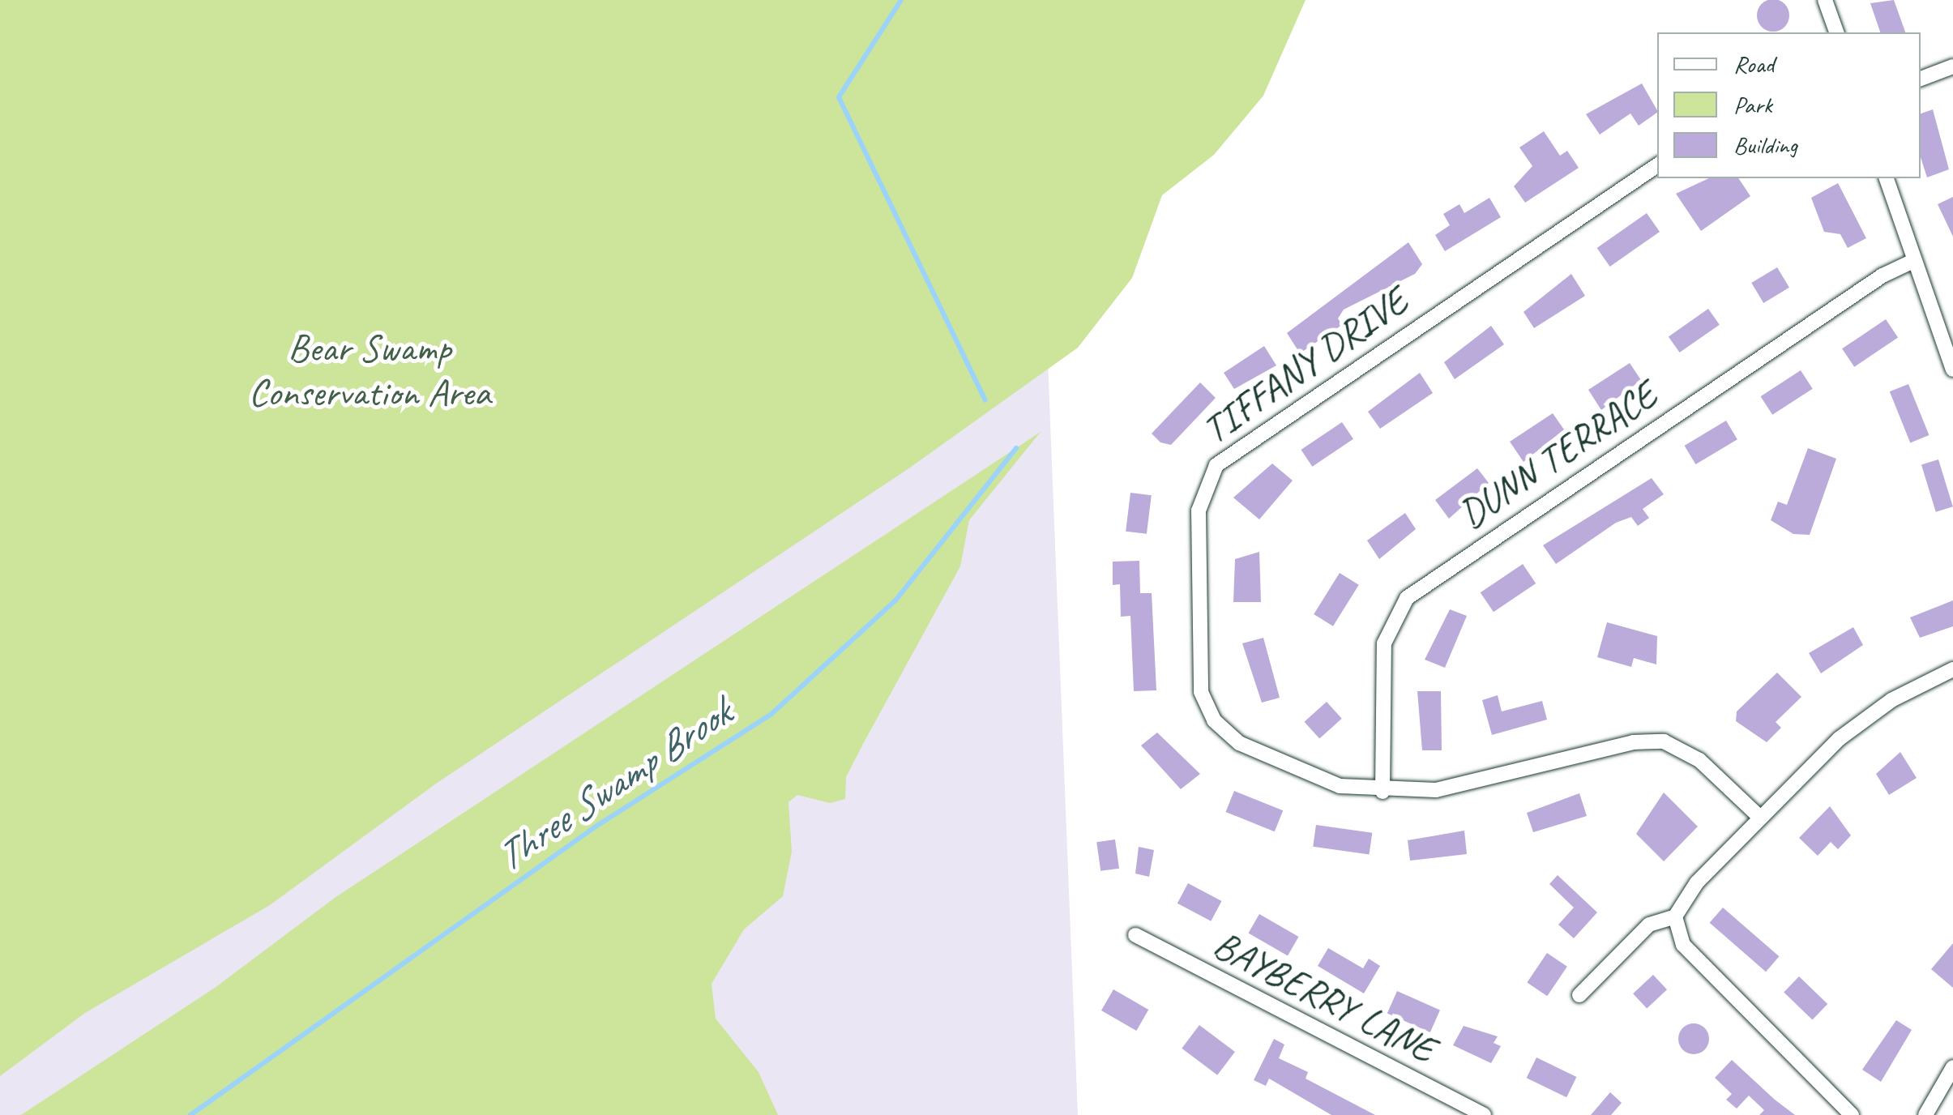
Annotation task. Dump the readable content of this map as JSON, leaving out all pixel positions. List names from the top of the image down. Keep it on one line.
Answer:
{"streets":{"street":["TIFFANY DRIVE","DUNN TERRACE","BAYBERRY LANE"]},"crossings":[["TIFFANY DRIVE","DUNN TERRACE"]],"water":["Three Swamp Brook"],"parks":["Bear Swamp Conservation Area"],"legend":["Road","Park","Building"]}
